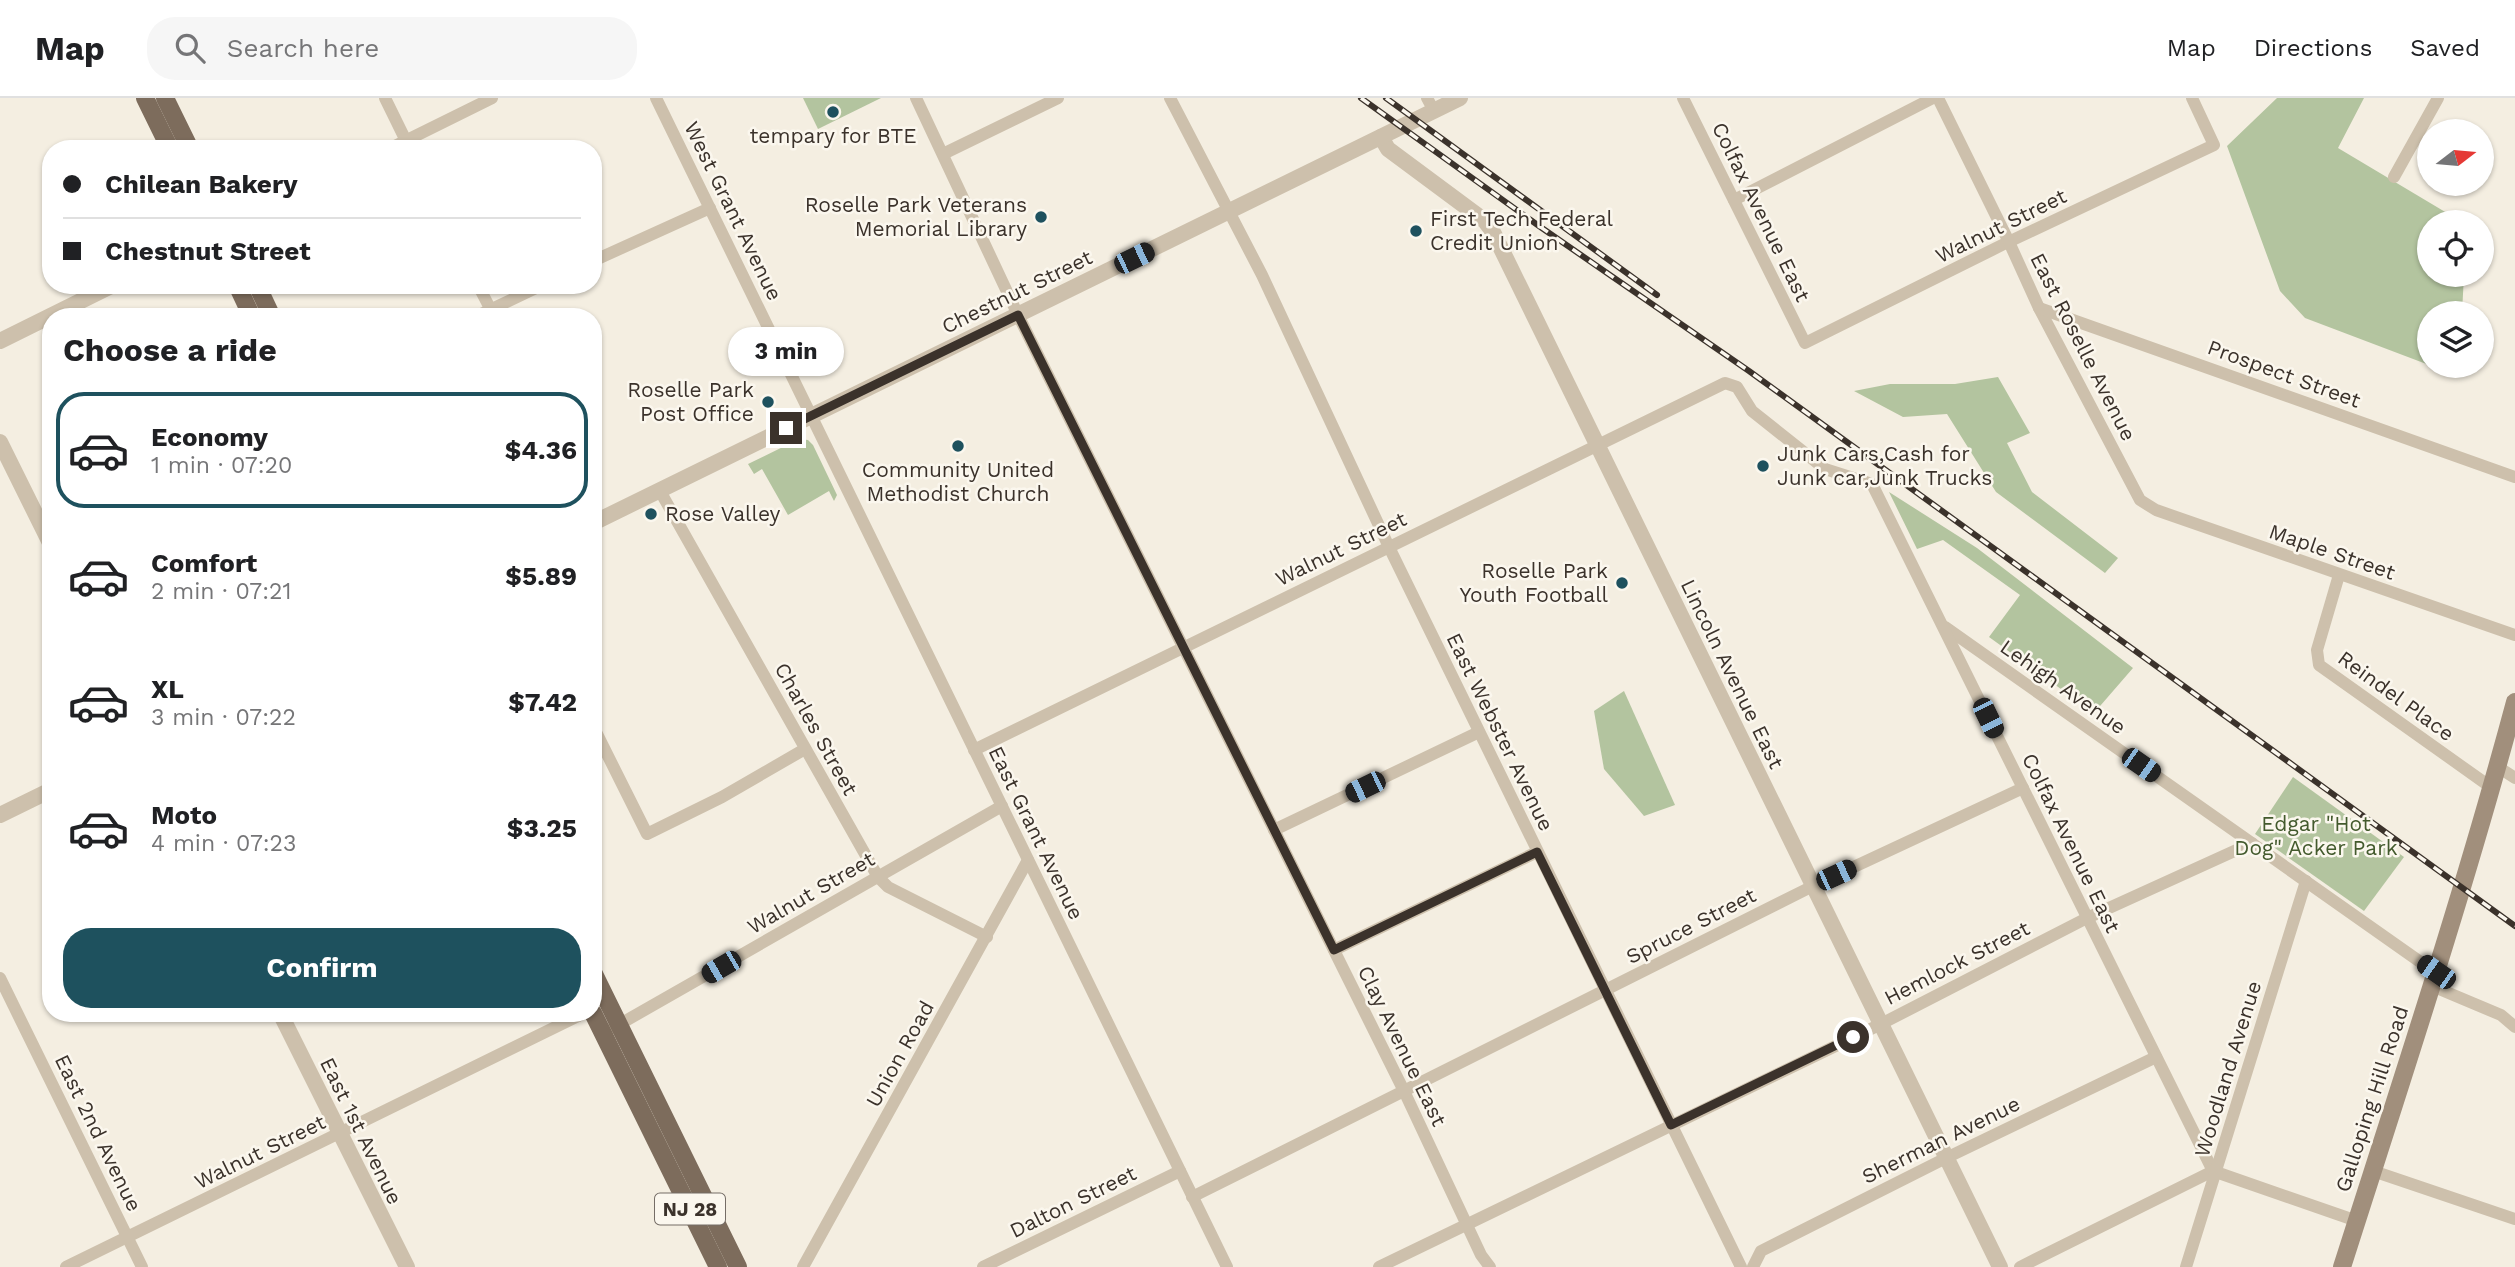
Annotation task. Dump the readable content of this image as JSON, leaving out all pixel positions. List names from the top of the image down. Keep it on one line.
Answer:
{"streets":{"main road":["Galloping Hill Road","NJ 28"],"street":["West Grant Avenue","Colfax Avenue East","Walnut Street","Chestnut Street","East Roselle Avenue","Prospect Street","Maple Street","Lincoln Avenue East","Lehigh Avenue","Reindel Place","Charles Street","East Webster Avenue","East Grant Avenue","Spruce Street","Hemlock Street","Clay Avenue East","Union Road","Woodland Avenue","East 1st Avenue","East 2nd Avenue","Sherman Avenue","Dalton Street"]},"crossings":[["West Grant Avenue","Chestnut Street"],["West Grant Avenue","East Grant Avenue"],["Colfax Avenue East","Walnut Street"],["Colfax Avenue East","Lehigh Avenue"],["Colfax Avenue East","Spruce Street"],["Colfax Avenue East","Hemlock Street"],["Colfax Avenue East","Woodland Avenue"],["Colfax Avenue East","Sherman Avenue"],["Walnut Street","East Roselle Avenue"],["Walnut Street","Lincoln Avenue East"],["Walnut Street","Charles Street"],["Walnut Street","East Webster Avenue"],["Walnut Street","East Grant Avenue"],["Walnut Street","Clay Avenue East"],["Walnut Street","East 1st Avenue"],["Walnut Street","East 2nd Avenue"],["Walnut Street","NJ 28"],["Chestnut Street","Lincoln Avenue East"],["Chestnut Street","Charles Street"],["Chestnut Street","East Webster Avenue"],["Chestnut Street","East Grant Avenue"],["Chestnut Street","Clay Avenue East"],["East Roselle Avenue","Prospect Street"],["East Roselle Avenue","Maple Street"],["Maple Street","Reindel Place"],["Lincoln Avenue East","Spruce Street"],["Lincoln Avenue East","Hemlock Street"],["Lincoln Avenue East","Sherman Avenue"],["Lehigh Avenue","Hemlock Street"],["Lehigh Avenue","Woodland Avenue"],["Lehigh Avenue","Galloping Hill Road"],["Reindel Place","Galloping Hill Road"],["Charles Street","Union Road"],["East Webster Avenue","Spruce Street"],["East Webster Avenue","Hemlock Street"],["East Grant Avenue","Spruce Street"],["East Grant Avenue","Union Road"],["East Grant Avenue","Dalton Street"],["Spruce Street","Clay Avenue East"],["Hemlock Street","Clay Avenue East"]],"parks":["Edgar \"Hot Dog\" Acker Park"],"places":["tempary for BTE","Roselle Park Veterans Memorial Library","First Tech Federal Credit Union","Roselle Park Post Office","Community United Methodist Church","Junk Cars,Cash for Junk car,Junk Trucks","Rose Valley","Roselle Park Youth Football"],"north":"right","page":{"header":"Map","search":"Search here","nav":["Map","Directions","Saved"],"banner":["Chilean Bakery","Chestnut Street"],"heading":"Choose a ride","bubble":"3 min","list":[{"name":"Economy","note":"1 min · 07:20","value":"$4.36"},{"name":"Comfort","note":"2 min · 07:21","value":"$5.89"},{"name":"XL","note":"3 min · 07:22","value":"$7.42"},{"name":"Moto","note":"4 min · 07:23","value":"$3.25"}],"buttons":"Confirm"}}
